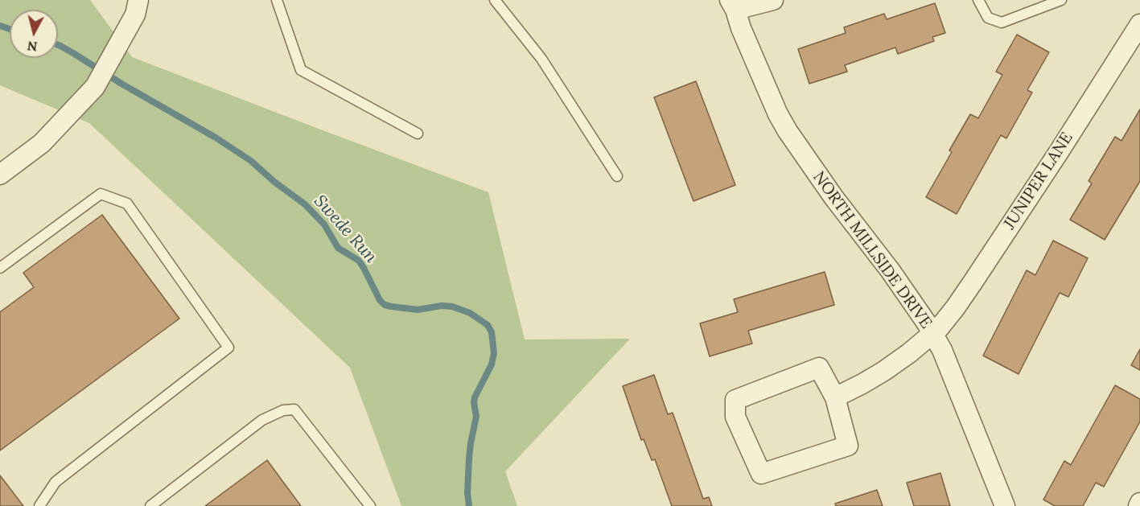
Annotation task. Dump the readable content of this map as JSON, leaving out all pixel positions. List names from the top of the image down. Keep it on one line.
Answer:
{"streets":{"street":["JUNIPER LANE","NORTH MILLSIDE DRIVE"]},"crossings":[["JUNIPER LANE","NORTH MILLSIDE DRIVE"]],"water":["Swede Run"],"north":"bottom"}
